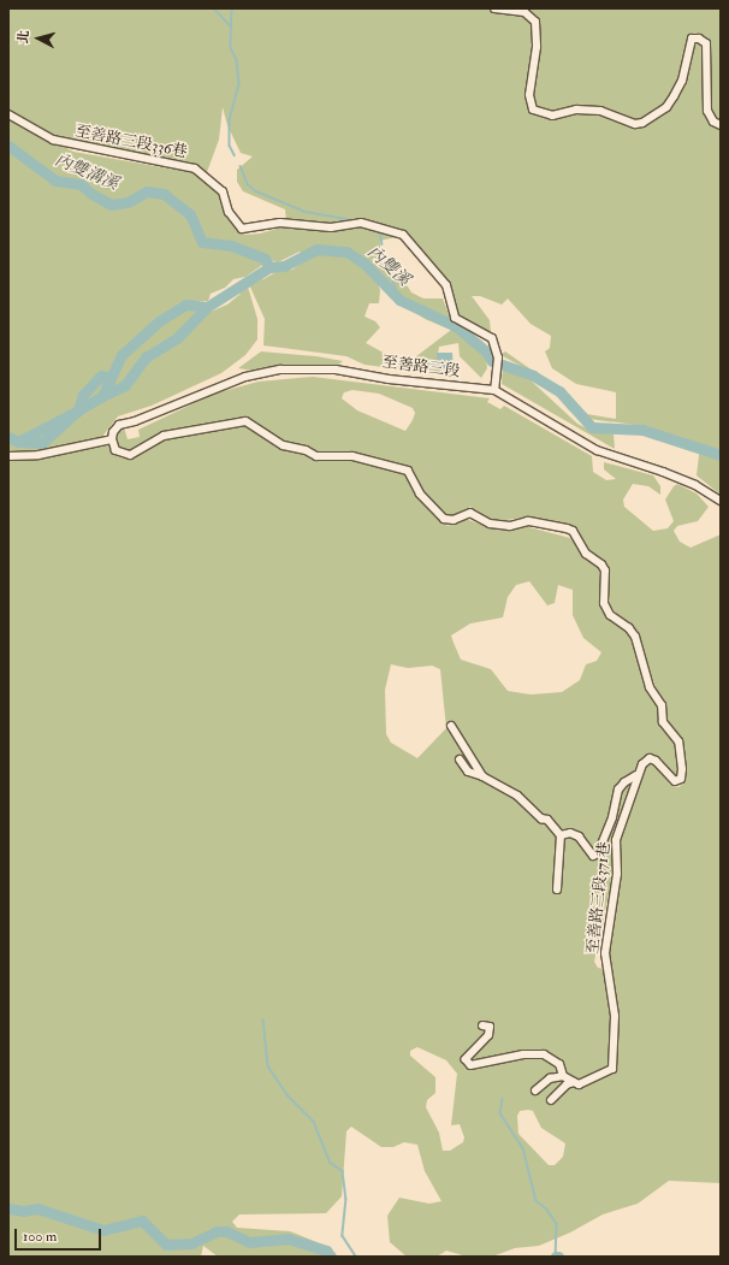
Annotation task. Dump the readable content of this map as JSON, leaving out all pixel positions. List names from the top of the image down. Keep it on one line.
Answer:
{"streets":{"street":["至善路三段336巷","至善路三段","至善路三段371巷"]},"crossings":[["至善路三段336巷","至善路三段"]],"water":["內雙溝溪","內雙溪"],"scale_bar":"100 m","north":"left"}
